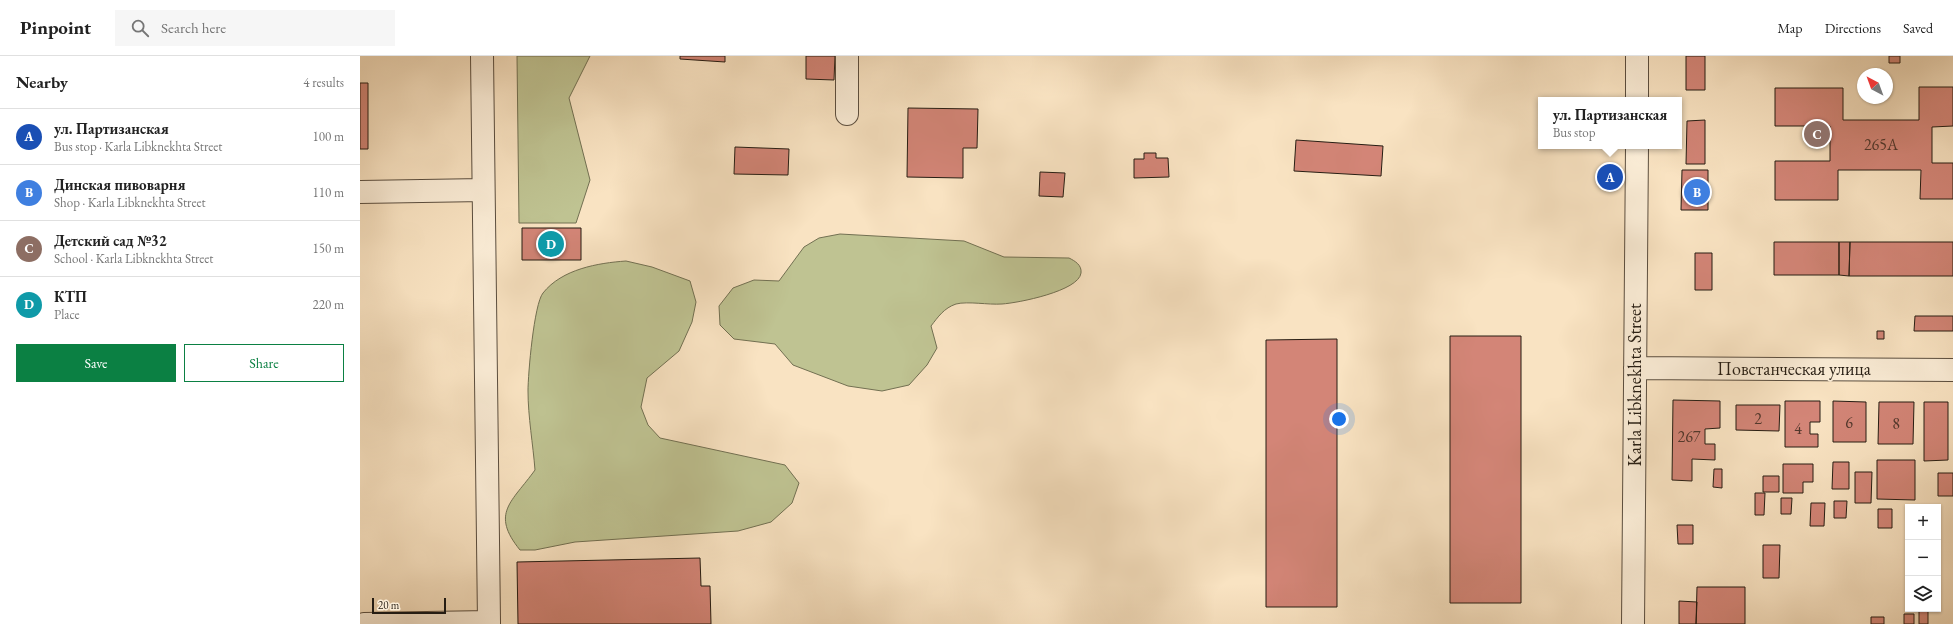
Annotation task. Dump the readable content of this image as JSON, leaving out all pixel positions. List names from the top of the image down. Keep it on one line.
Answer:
{"streets":{"street":["Повстанческая улица","Karla Libknekhta Street"]},"crossings":[["Повстанческая улица","Karla Libknekhta Street"]],"house_numbers":["265А","2","6","8","4","267"],"scale_bar":"20 m","north":"top left","page":{"header":"Pinpoint","search":"Search here","nav":["Map","Directions","Saved"],"heading":["Nearby","4 results"],"popup":["ул. Партизанская","Bus stop"],"list":[{"mark":"A","name":"ул. Партизанская","note":"Bus stop · Karla Libknekhta Street","value":"100 m"},{"mark":"B","name":"Динская пивоварня","note":"Shop · Karla Libknekhta Street","value":"110 m"},{"mark":"C","name":"Детский сад №32","note":"School · Karla Libknekhta Street","value":"150 m"},{"mark":"D","name":"КТП","note":"Place","value":"220 m"}],"pins":["C","A","B","D"],"buttons":["Save","Share"],"map_buttons":["+","−"],"scale":"20 m"}}
